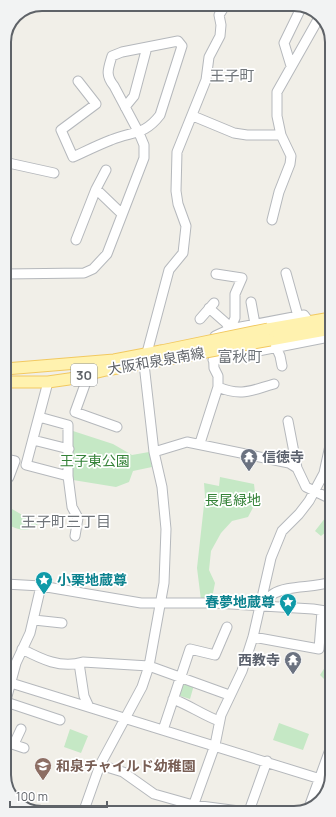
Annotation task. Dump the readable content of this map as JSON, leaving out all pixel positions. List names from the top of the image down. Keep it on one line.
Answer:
{"streets":{"main road":["大阪和泉泉南線","30"]},"districts":["王子町","富秋町","王子町三丁目"],"parks":["王子東公園","長尾緑地"],"places":{"temple":["信徳寺","西教寺"],"place":["小栗地蔵尊","春夢地蔵尊"],"school or university":["和泉チャイルド幼稚園"]},"scale_bar":"100 m"}
